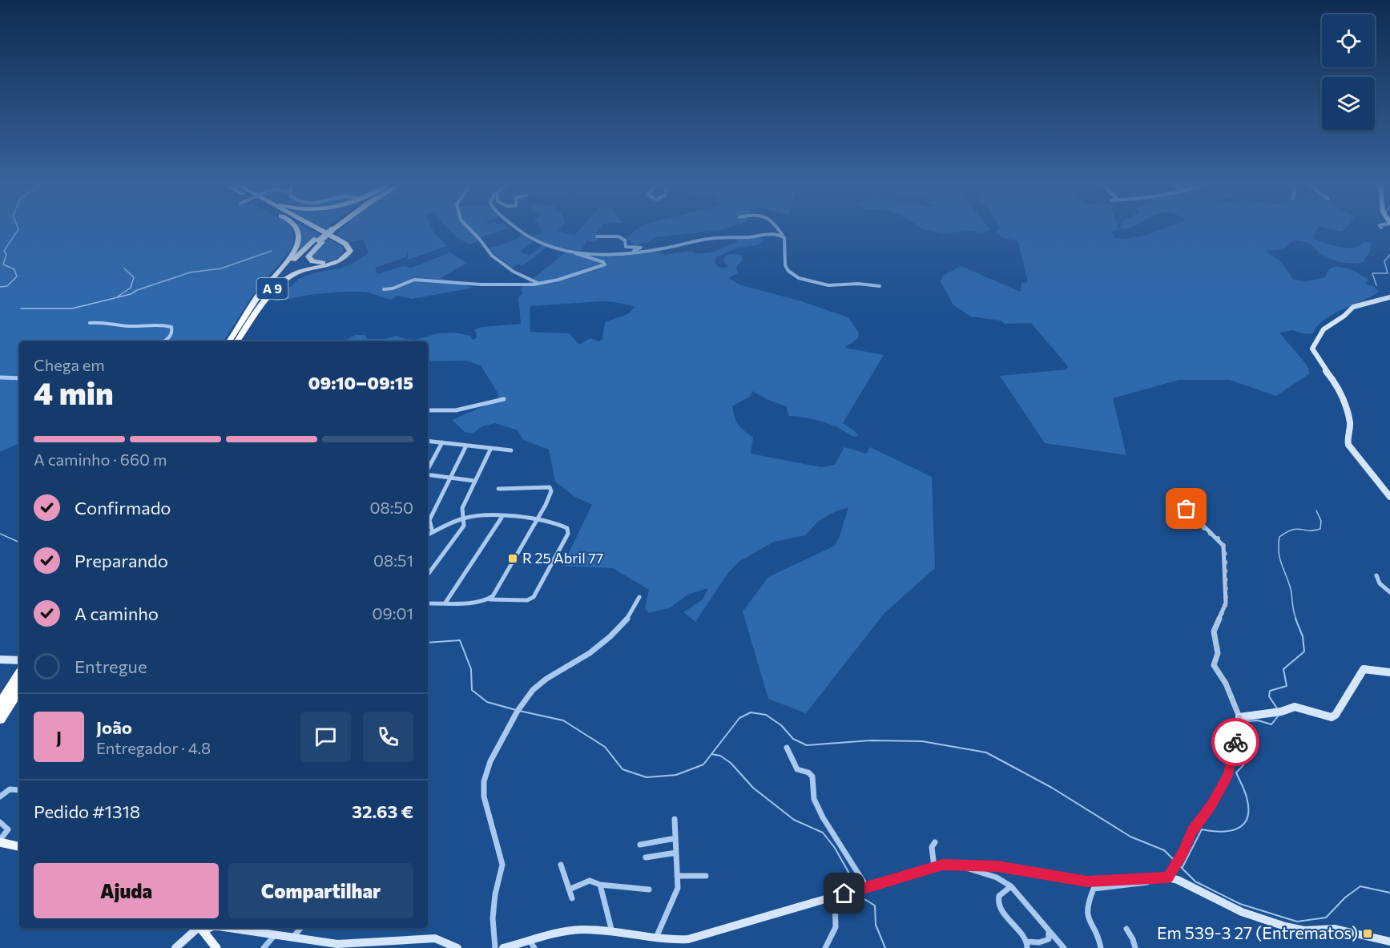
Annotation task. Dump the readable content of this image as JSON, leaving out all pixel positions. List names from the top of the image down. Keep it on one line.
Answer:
{"streets":{"highway":["A 9"]},"places":{"transit":["R 25 Abril 77","Em 539-3 27 (Entrematos)"]},"page":{"heading":["4 min","Chega em","09:10–09:15"],"panel":["João","Entregador · 4.8","Pedido #1318","32.63 €"],"bar":"A caminho · 660 m","list":[["Confirmado","08:50"],["Preparando","08:51"],["A caminho","09:01"],"Entregue"],"round":"J","buttons":["Ajuda","Compartilhar"]}}
